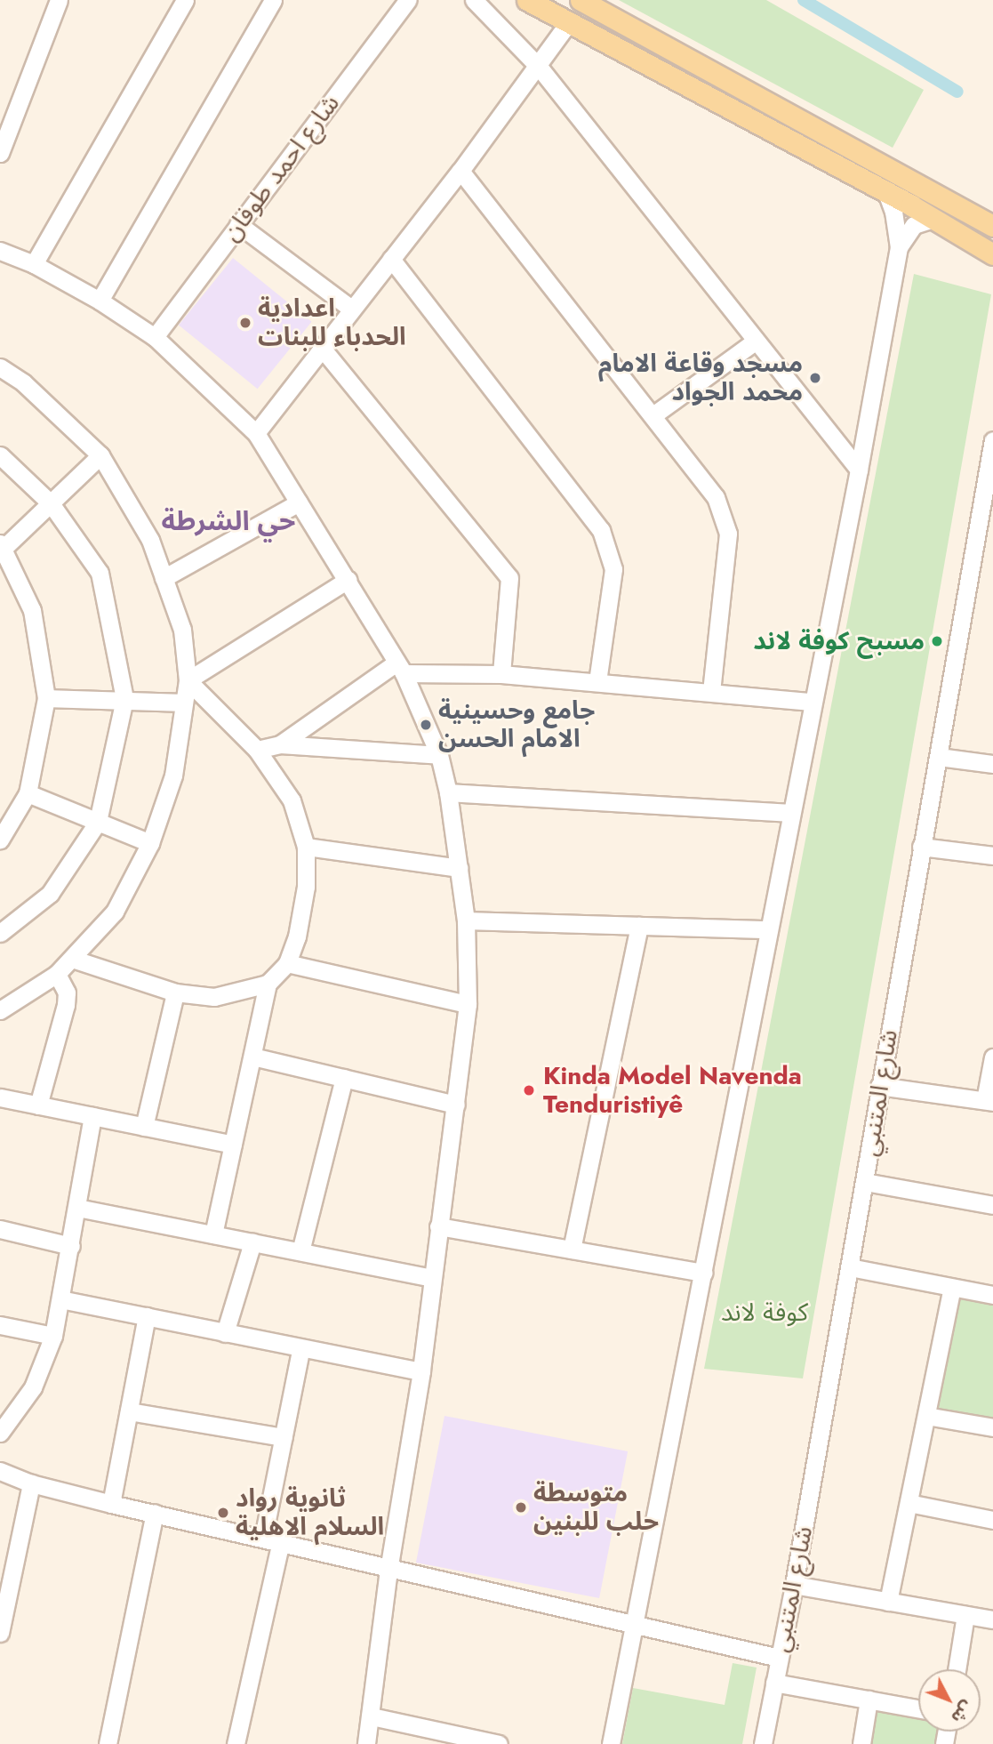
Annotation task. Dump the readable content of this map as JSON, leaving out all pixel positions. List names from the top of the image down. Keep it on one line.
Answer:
{"streets":{"street":["شارع احمد طوفان","شارع المتنبي"]},"districts":["حي الشرطة"],"parks":["كوفة لاند"],"places":["اعدادية الحدباء للبنات","مسجد وقاعة الامام محمد الجواد","مسبح كوفة لاند","جامع وحسينية الامام الحسن","Kinda Model Navenda Tenduristiyê","متوسطة حلب للبنين","ثانوية رواد السلام الاهلية"],"north":"bottom right"}
